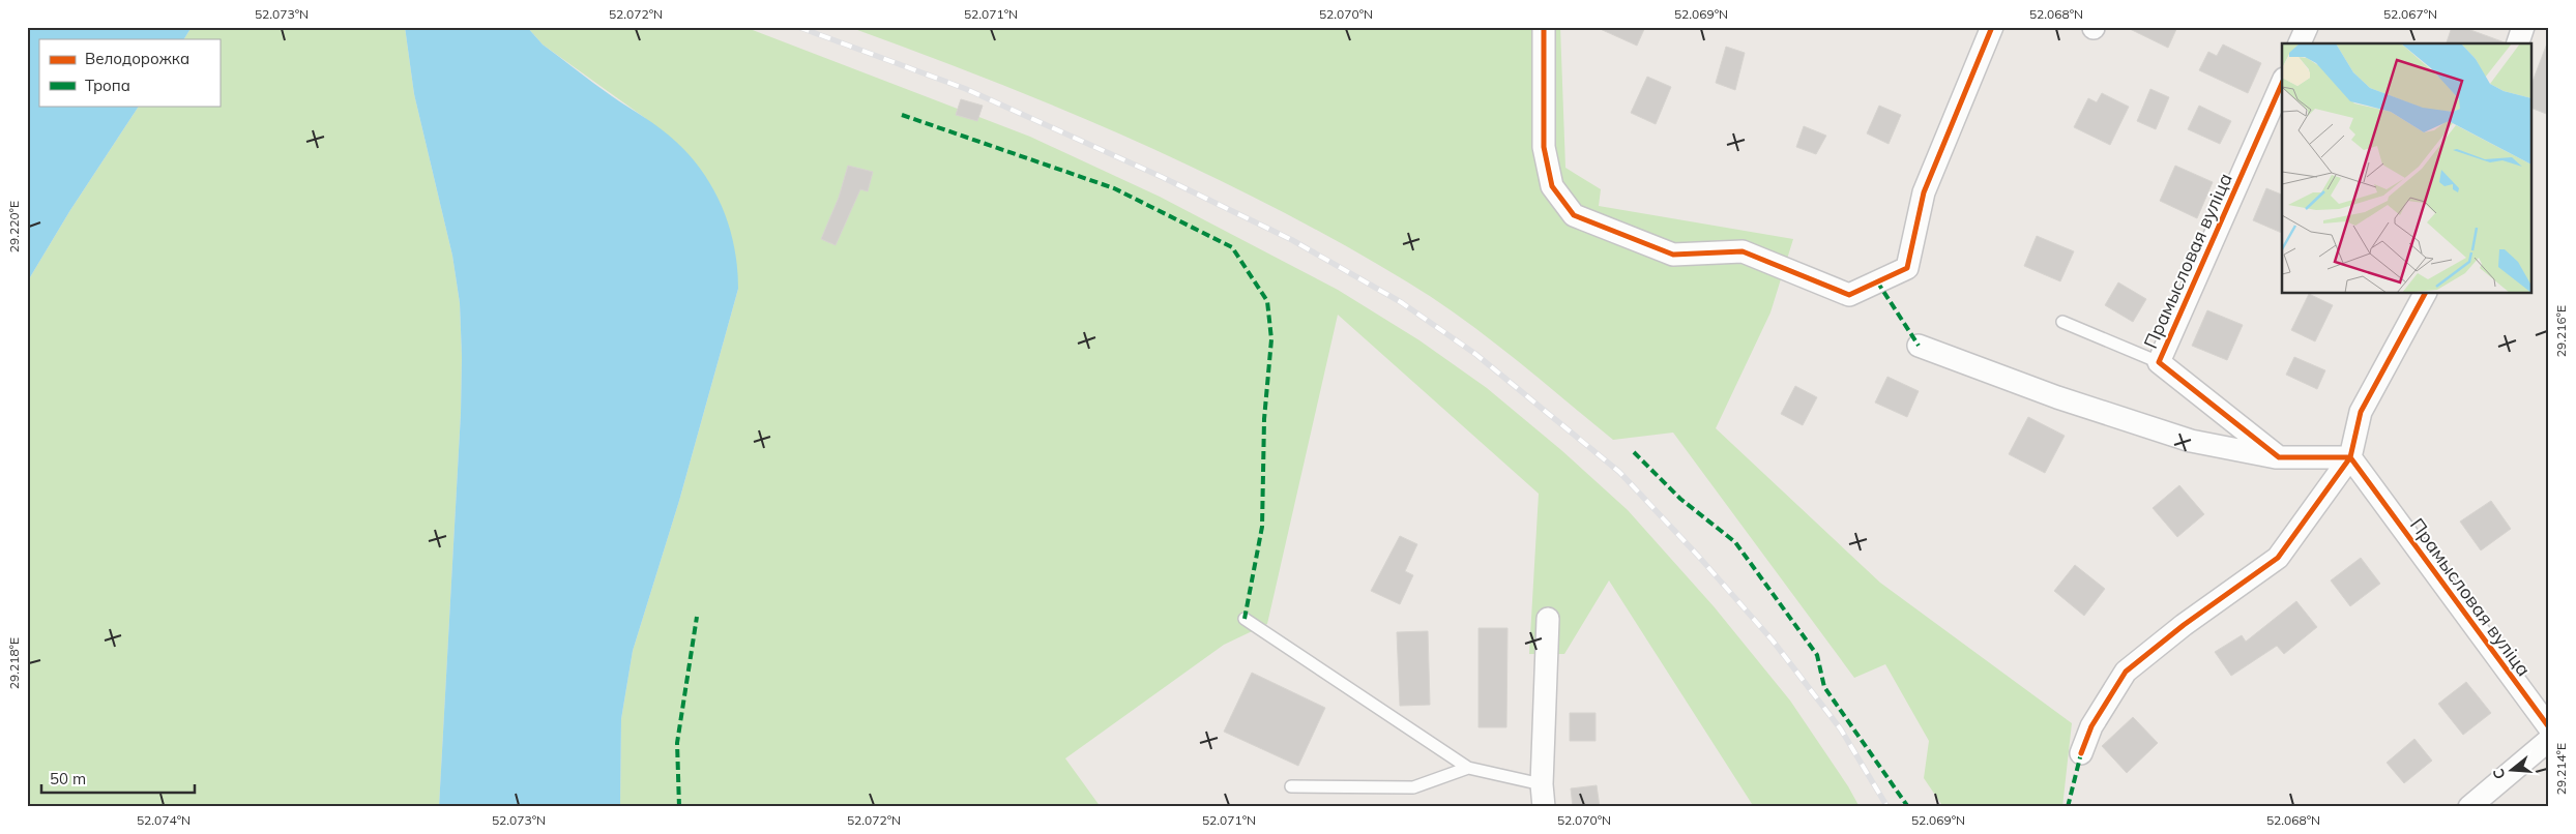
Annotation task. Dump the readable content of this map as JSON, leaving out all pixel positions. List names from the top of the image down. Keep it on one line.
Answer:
{"streets":{"street":["Прамысловая вуліца"]},"legend":["Велодорожка","Тропа"],"scale_bar":"50 m","north":"left","coordinates":["52.073°N","52.072°N","52.071°N","52.070°N","52.069°N","52.068°N","52.067°N","29.220°E","29.216°E","29.218°E","29.214°E","52.074°N"]}
